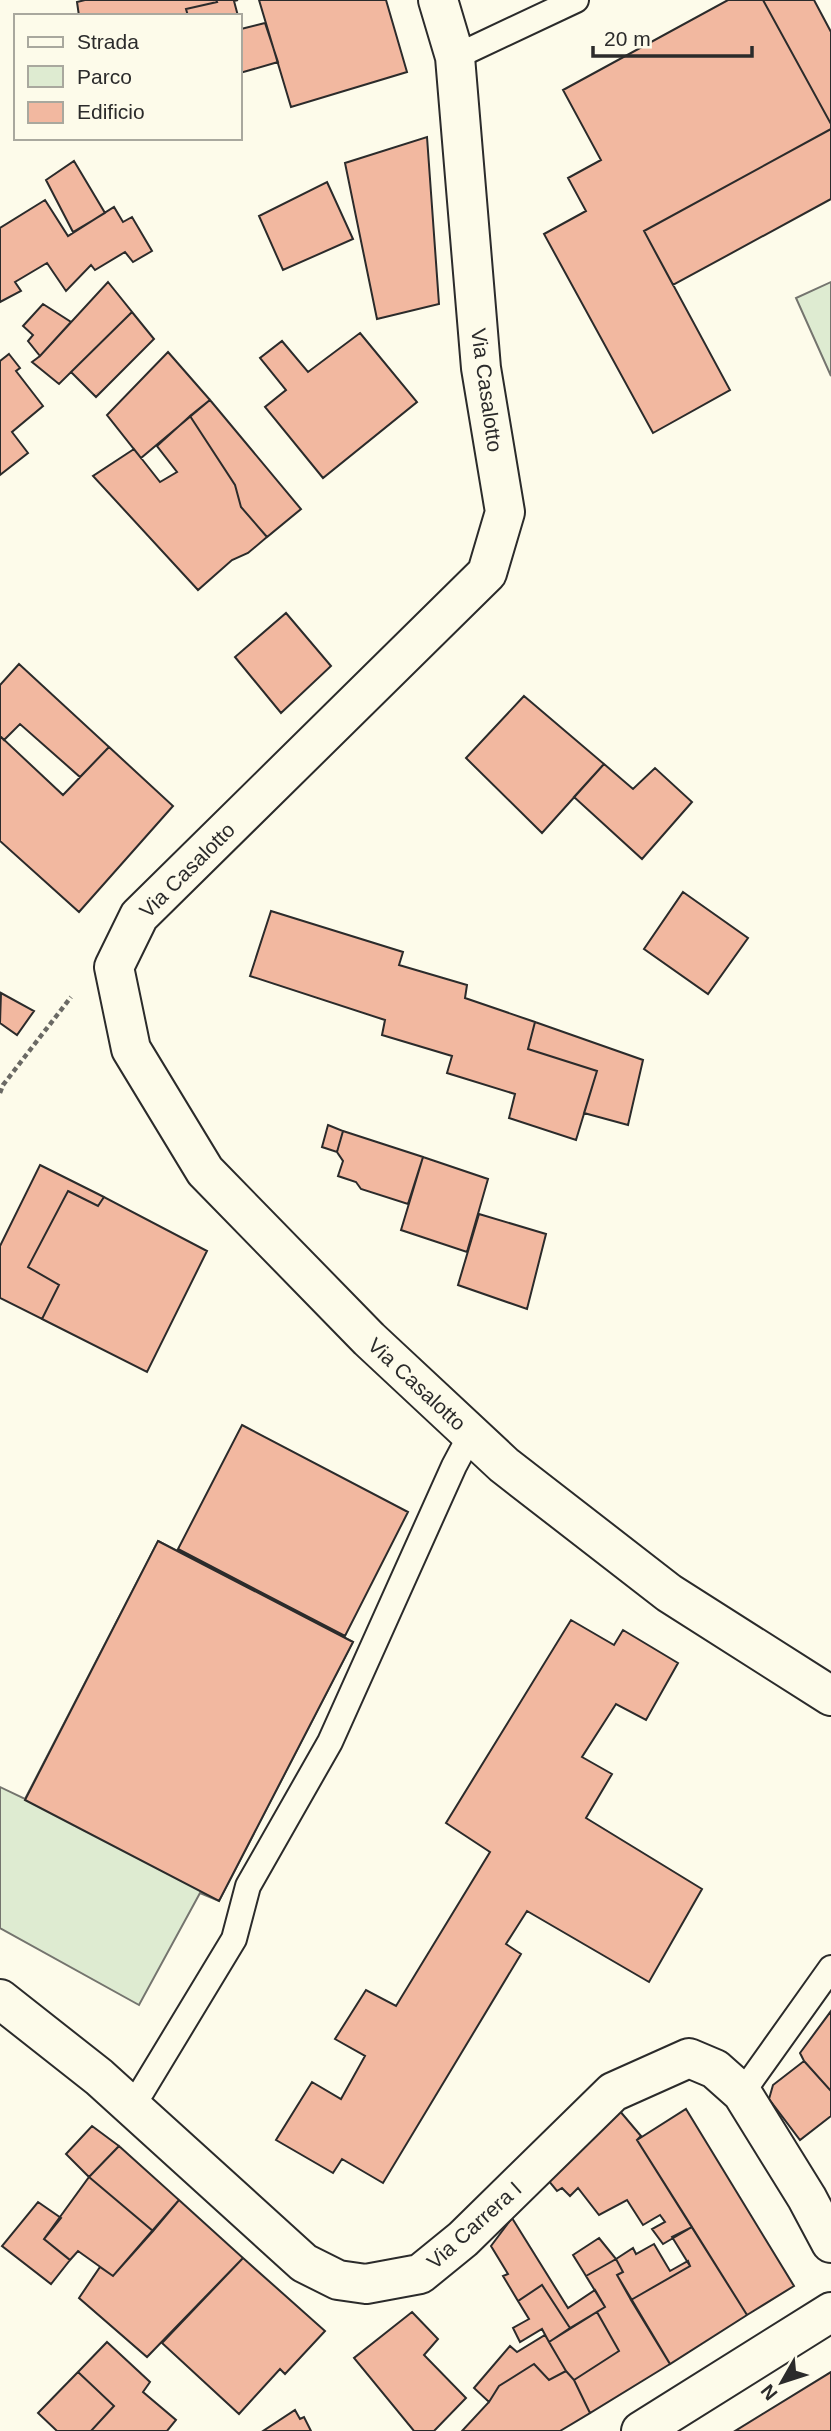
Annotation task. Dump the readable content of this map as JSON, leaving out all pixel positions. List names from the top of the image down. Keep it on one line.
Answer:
{"streets":{"street":["Via Casalotto","Via Carrera I"]},"legend":["Strada","Parco","Edificio"],"scale_bar":"20 m","north":"bottom left"}
